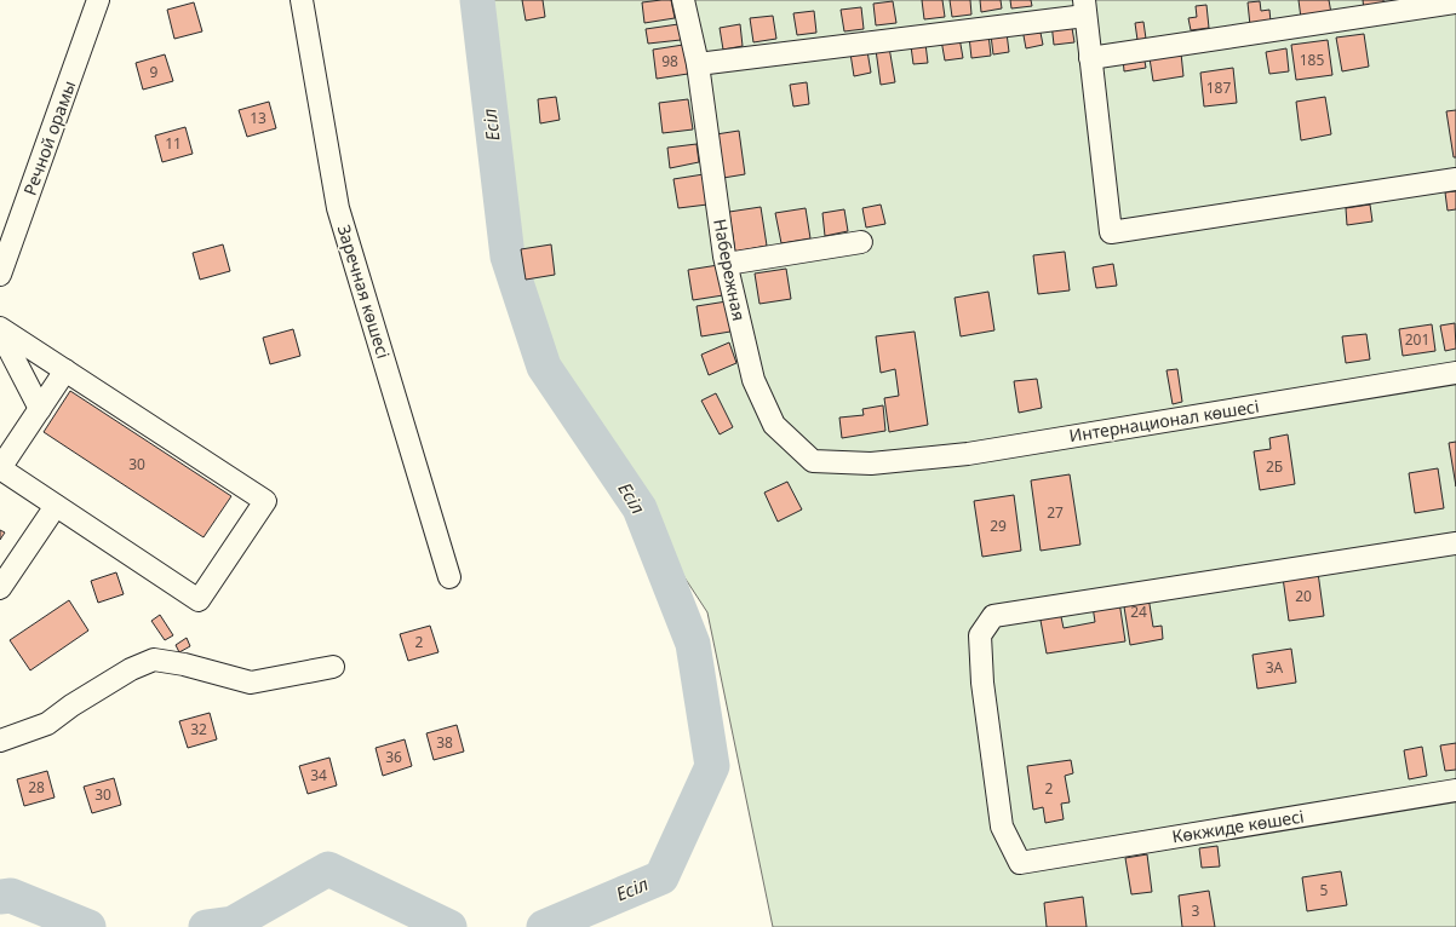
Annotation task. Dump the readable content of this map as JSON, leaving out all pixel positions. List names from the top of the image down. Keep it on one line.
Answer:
{"streets":{"street":["Речной орамы","Набережная","Заречная көшесі","Интернационал көшесі","Көкжиде көшесі"]},"crossings":[["Набережная","Интернационал көшесі"]],"water":["Есіл"],"house_numbers":["185","98","9","187","13","11","201","30","2Б","27","29","20","24","2","3А","32","38","36","34","28","2","30","5","3"]}
